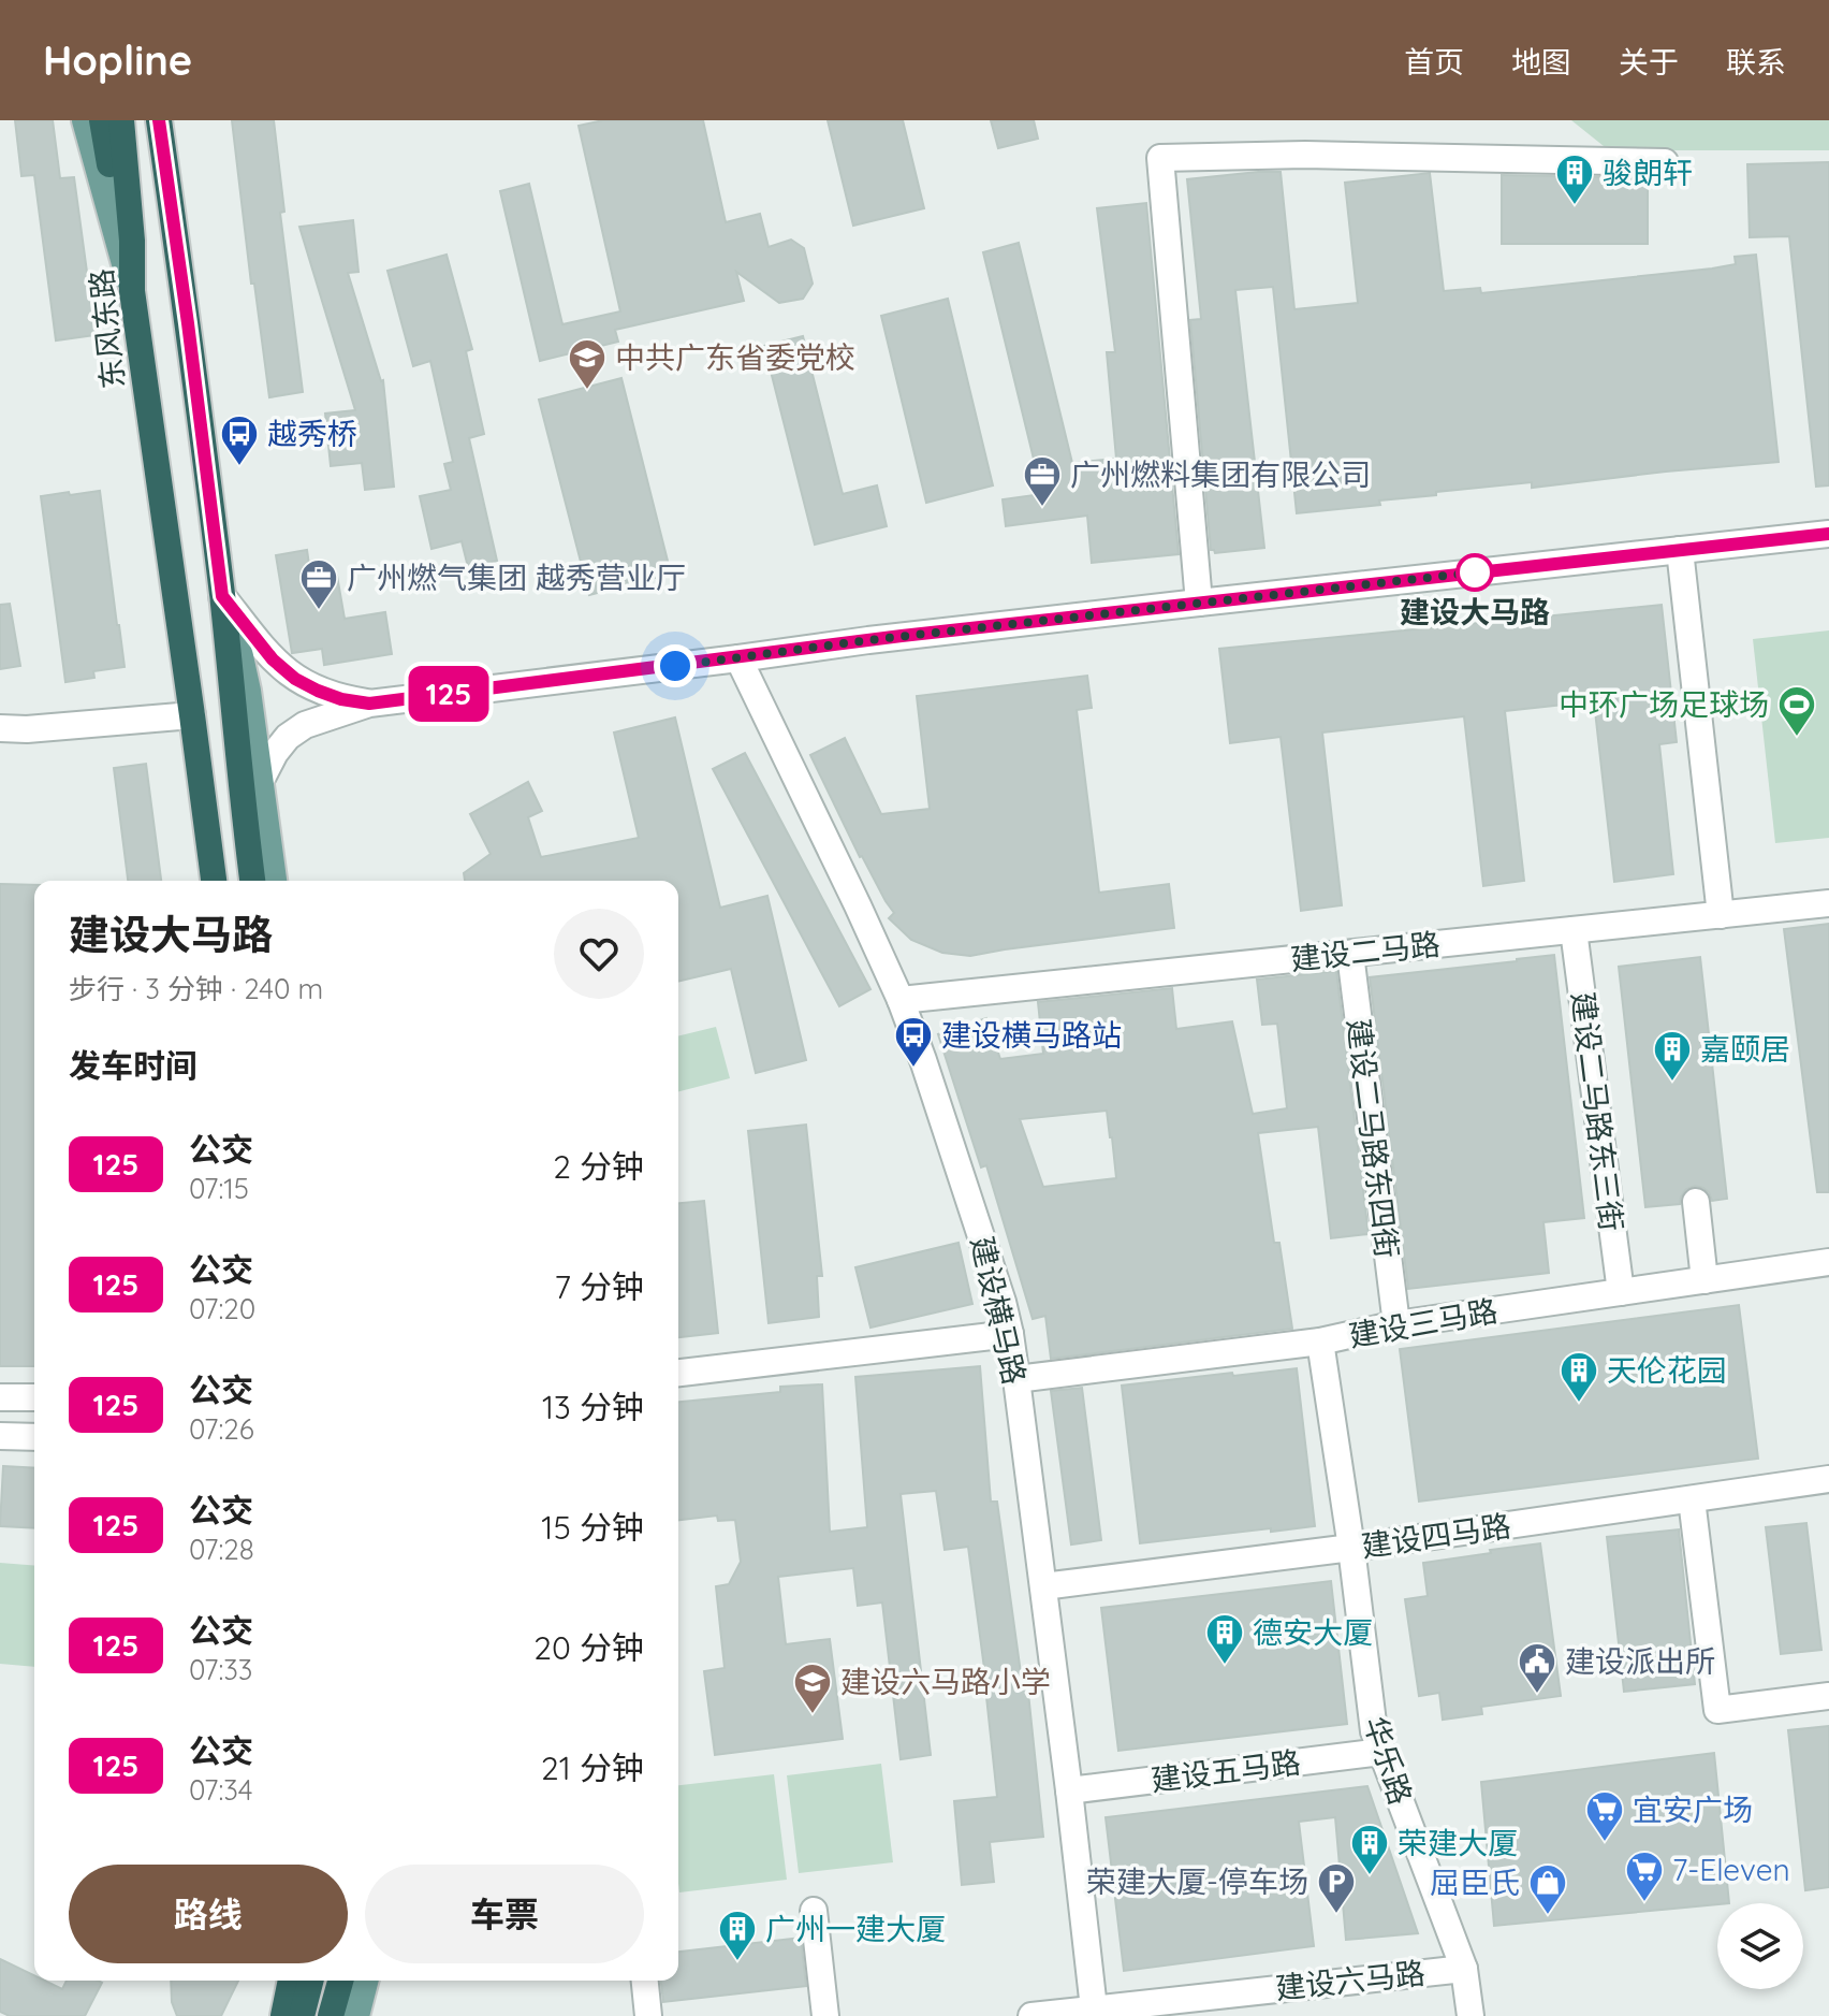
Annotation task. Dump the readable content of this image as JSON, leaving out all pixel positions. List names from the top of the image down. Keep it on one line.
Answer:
{"streets":{"highway":["东风东路"],"street":["建设二马路","建设二马路东三街","建设二马路东四街","建设横马路","建设三马路","建设四马路","华乐路","建设五马路","建设六马路"]},"crossings":[["建设二马路","建设二马路东三街"],["建设二马路","建设二马路东四街"],["建设二马路","建设横马路"],["建设二马路东三街","建设三马路"],["建设二马路东四街","建设三马路"],["建设横马路","建设三马路"],["建设横马路","建设四马路"],["建设横马路","建设五马路"],["建设横马路","建设六马路"],["建设三马路","华乐路"],["建设四马路","华乐路"],["华乐路","建设五马路"],["华乐路","建设六马路"]],"places":{"building":["骏朗轩","嘉颐居","天伦花园","德安大厦","荣建大厦","广州一建大厦"],"school or university":["中共广东省委党校","建设六马路小学"],"bus stop":["越秀桥","建设横马路站"],"office":["广州燃料集团有限公司","广州燃气集团 越秀营业厅"],"other":["建设大马路"],"sports":["中环广场足球场"],"public building":["建设派出所"],"supermarket":["宜安广场","7-Eleven"],"parking":["荣建大厦-停车场"],"shop":["屈臣氏"]},"lines":["bus line 125"],"page":{"header":"Hopline","nav":["首页","地图","关于","联系"],"on_map":"125","heading":[["建设大马路","步行 · 3 分钟 · 240 m"],"发车时间"],"list":[{"mark":"125","name":"公交","note":"07:15","value":"2 分钟"},{"mark":"125","name":"公交","note":"07:20","value":"7 分钟"},{"mark":"125","name":"公交","note":"07:26","value":"13 分钟"},{"mark":"125","name":"公交","note":"07:28","value":"15 分钟"},{"mark":"125","name":"公交","note":"07:33","value":"20 分钟"},{"mark":"125","name":"公交","note":"07:34","value":"21 分钟"}],"buttons":["路线","车票"]}}
